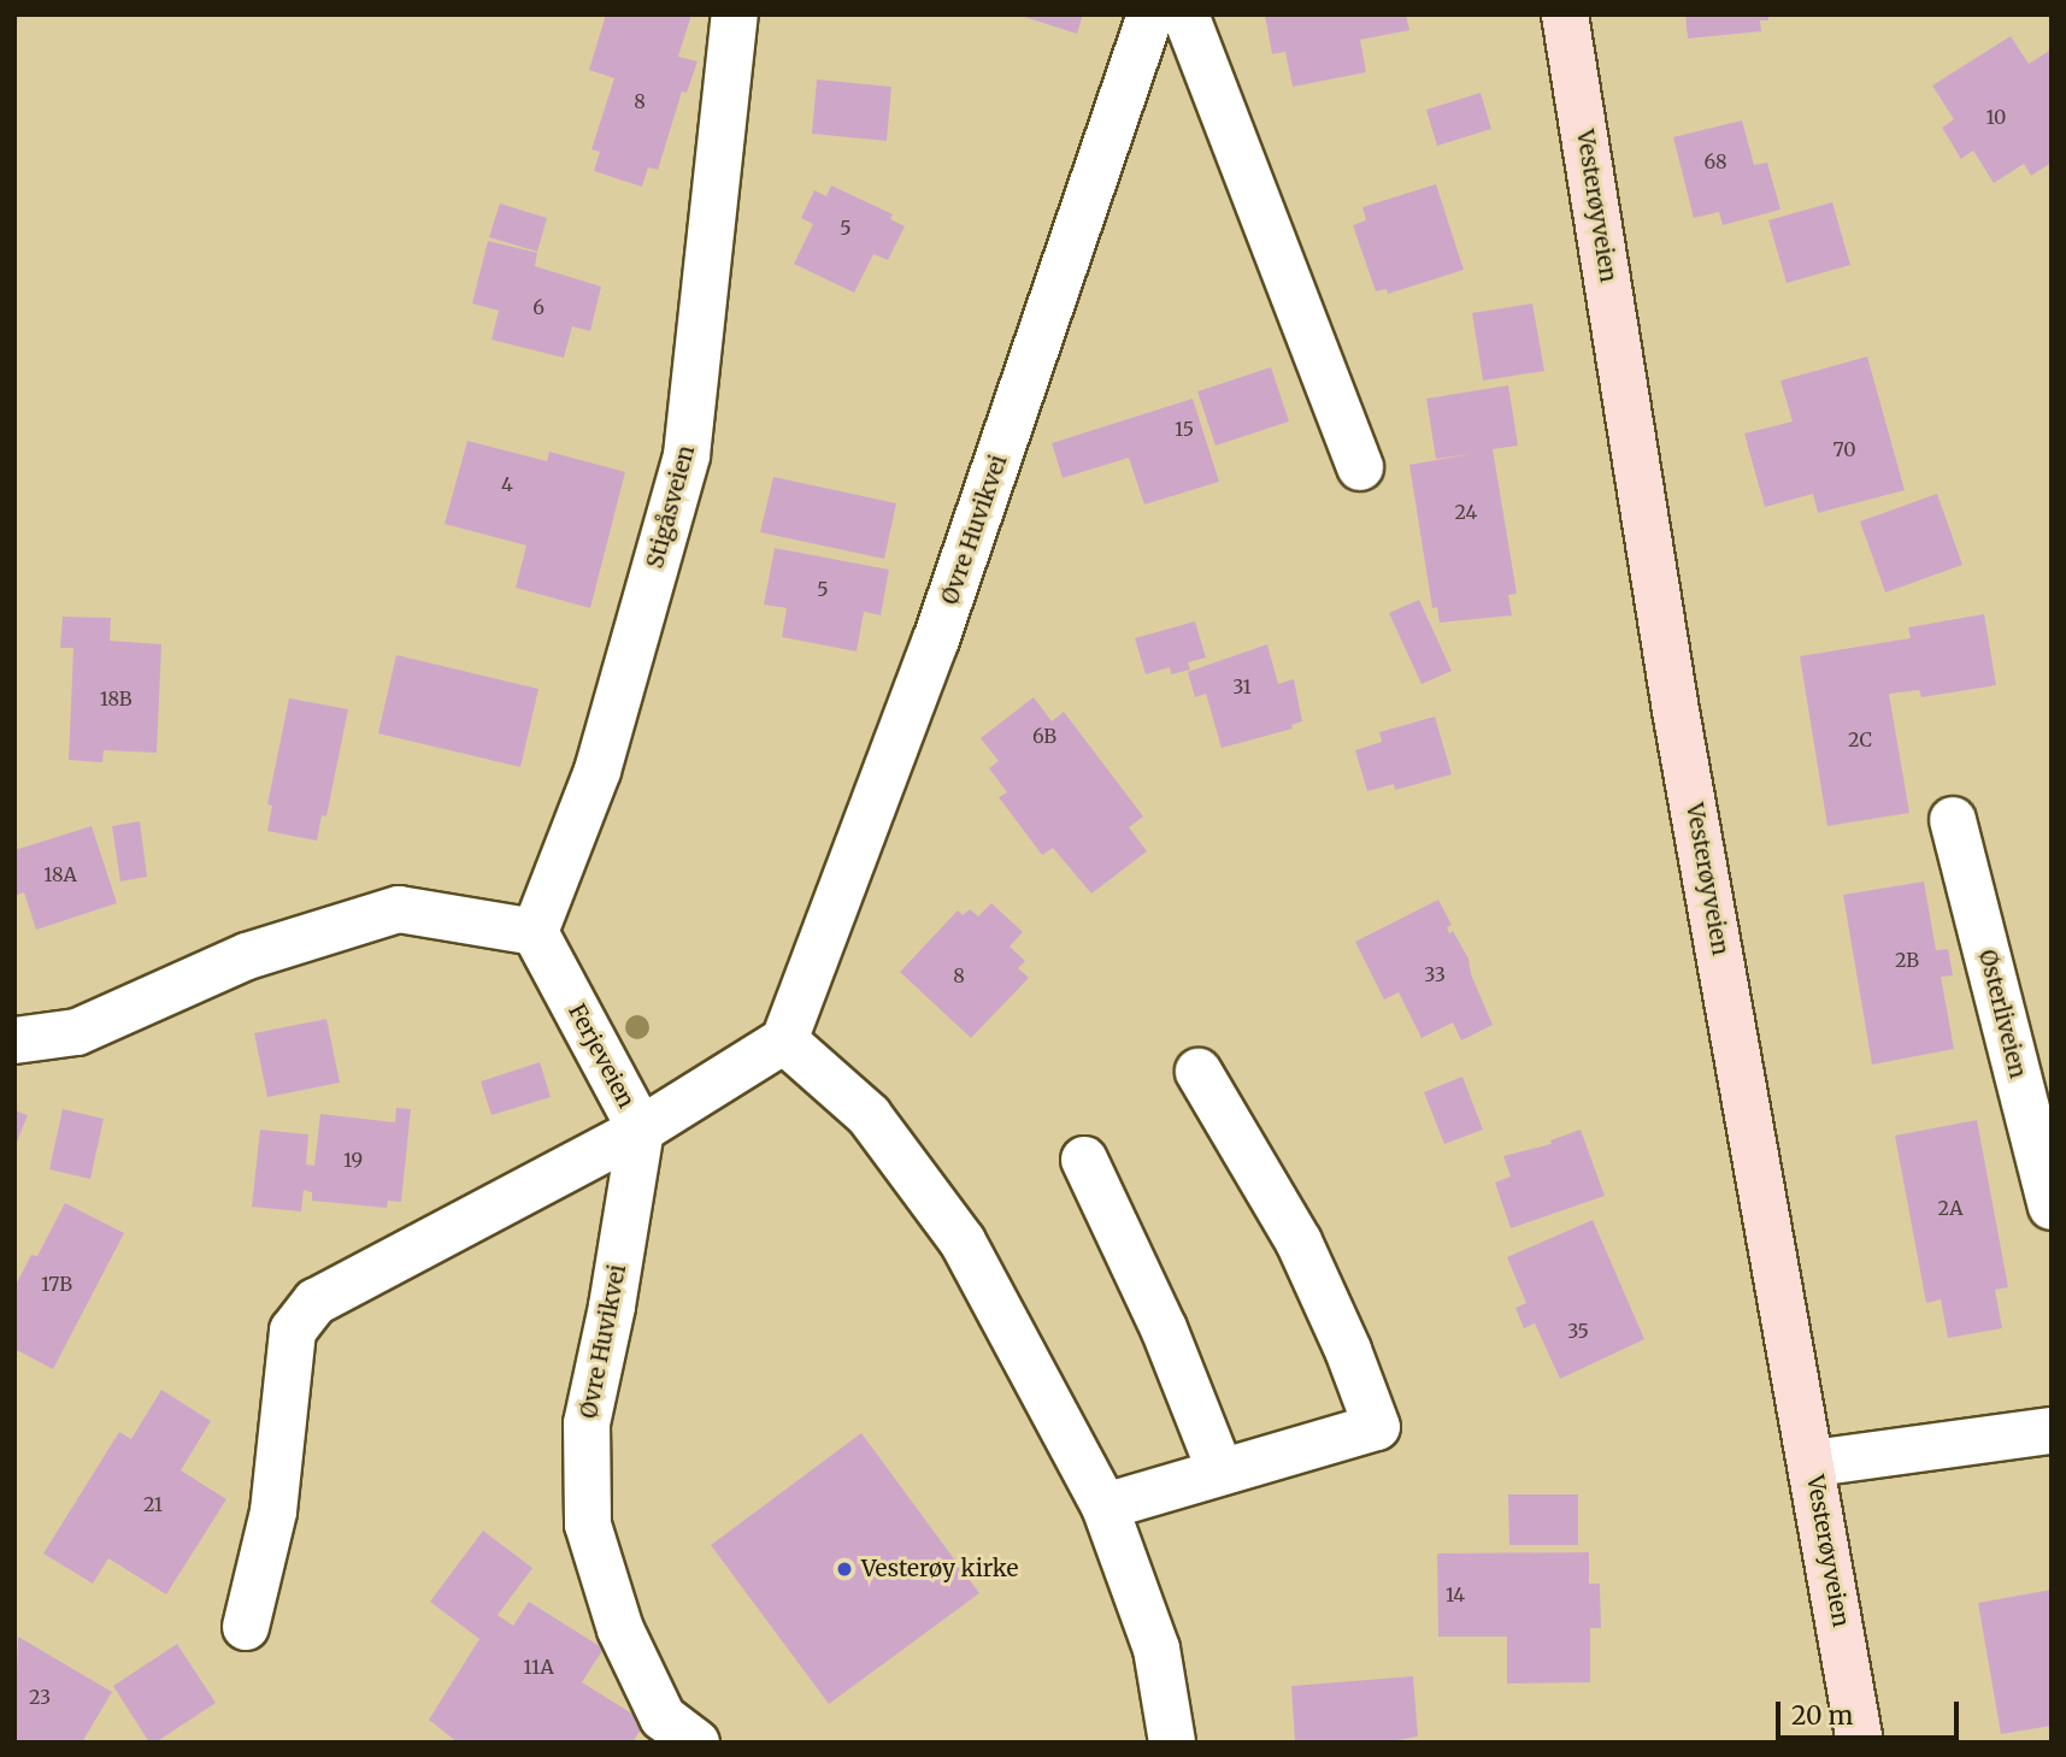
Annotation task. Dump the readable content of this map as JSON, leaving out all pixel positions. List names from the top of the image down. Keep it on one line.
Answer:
{"streets":{"main road":["Vesterøyveien"],"street":["Stigåsveien","Øvre Huvikvei","Østerliveien","Ferjeveien"]},"crossings":[["Stigåsveien","Ferjeveien"],["Øvre Huvikvei","Ferjeveien"]],"places":["Vesterøy kirke"],"house_numbers":["8","10","68","5","6","15","70","4","24","5","31","18B","6B","2C","18A","2B","33","8","19","2A","17B","35","21","14","11A","23"],"scale_bar":"20 m"}
